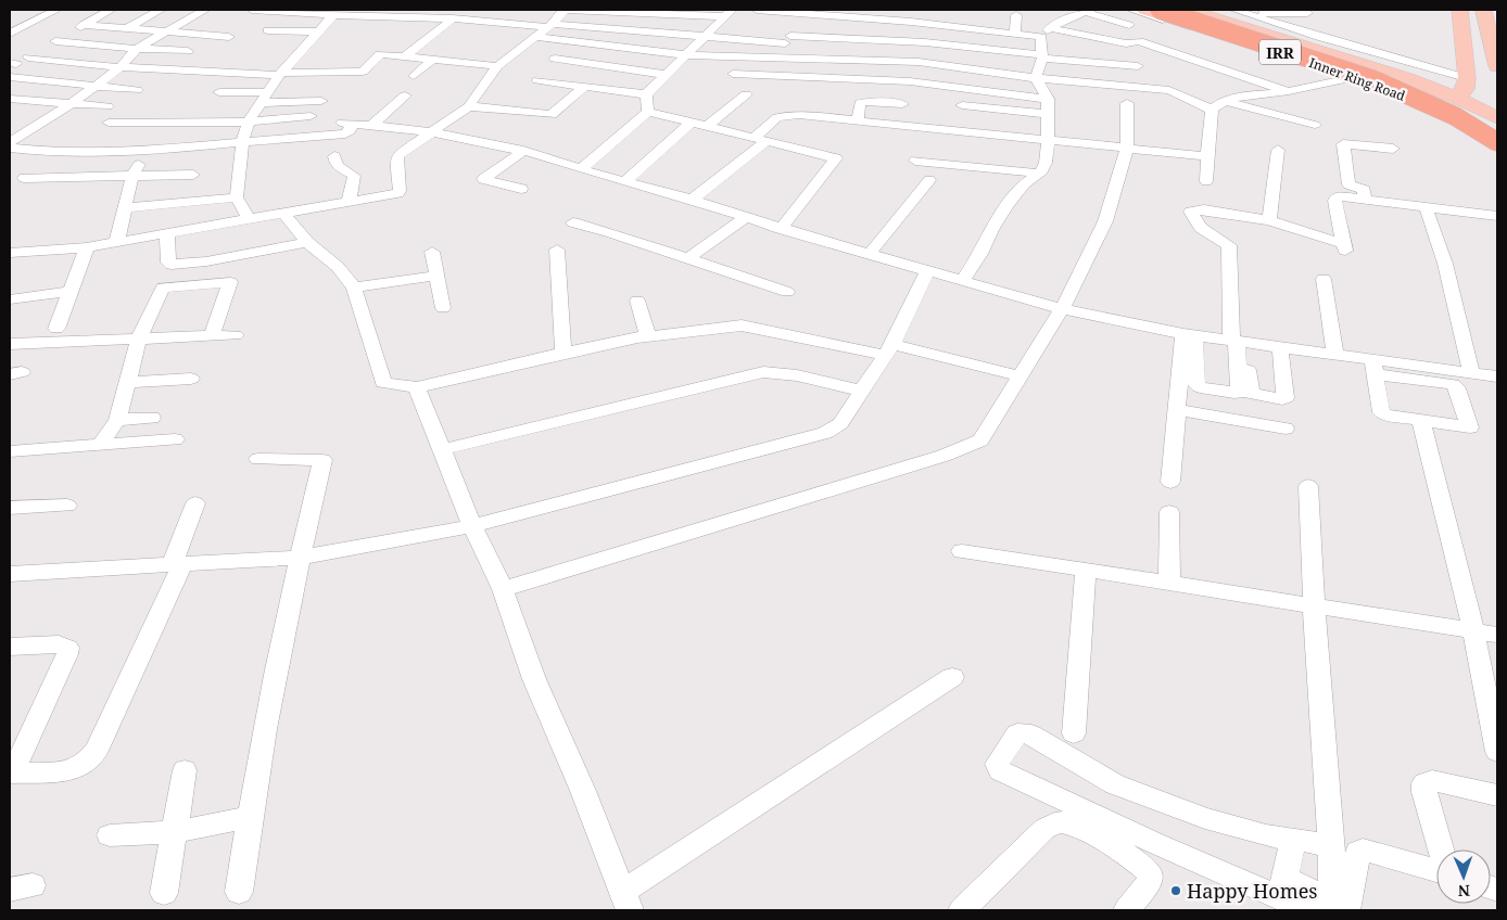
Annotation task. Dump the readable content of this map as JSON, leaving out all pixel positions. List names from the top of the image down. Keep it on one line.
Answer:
{"streets":{"main road":["IRR","Inner Ring Road"]},"places":["Happy Homes"],"north":"bottom"}
